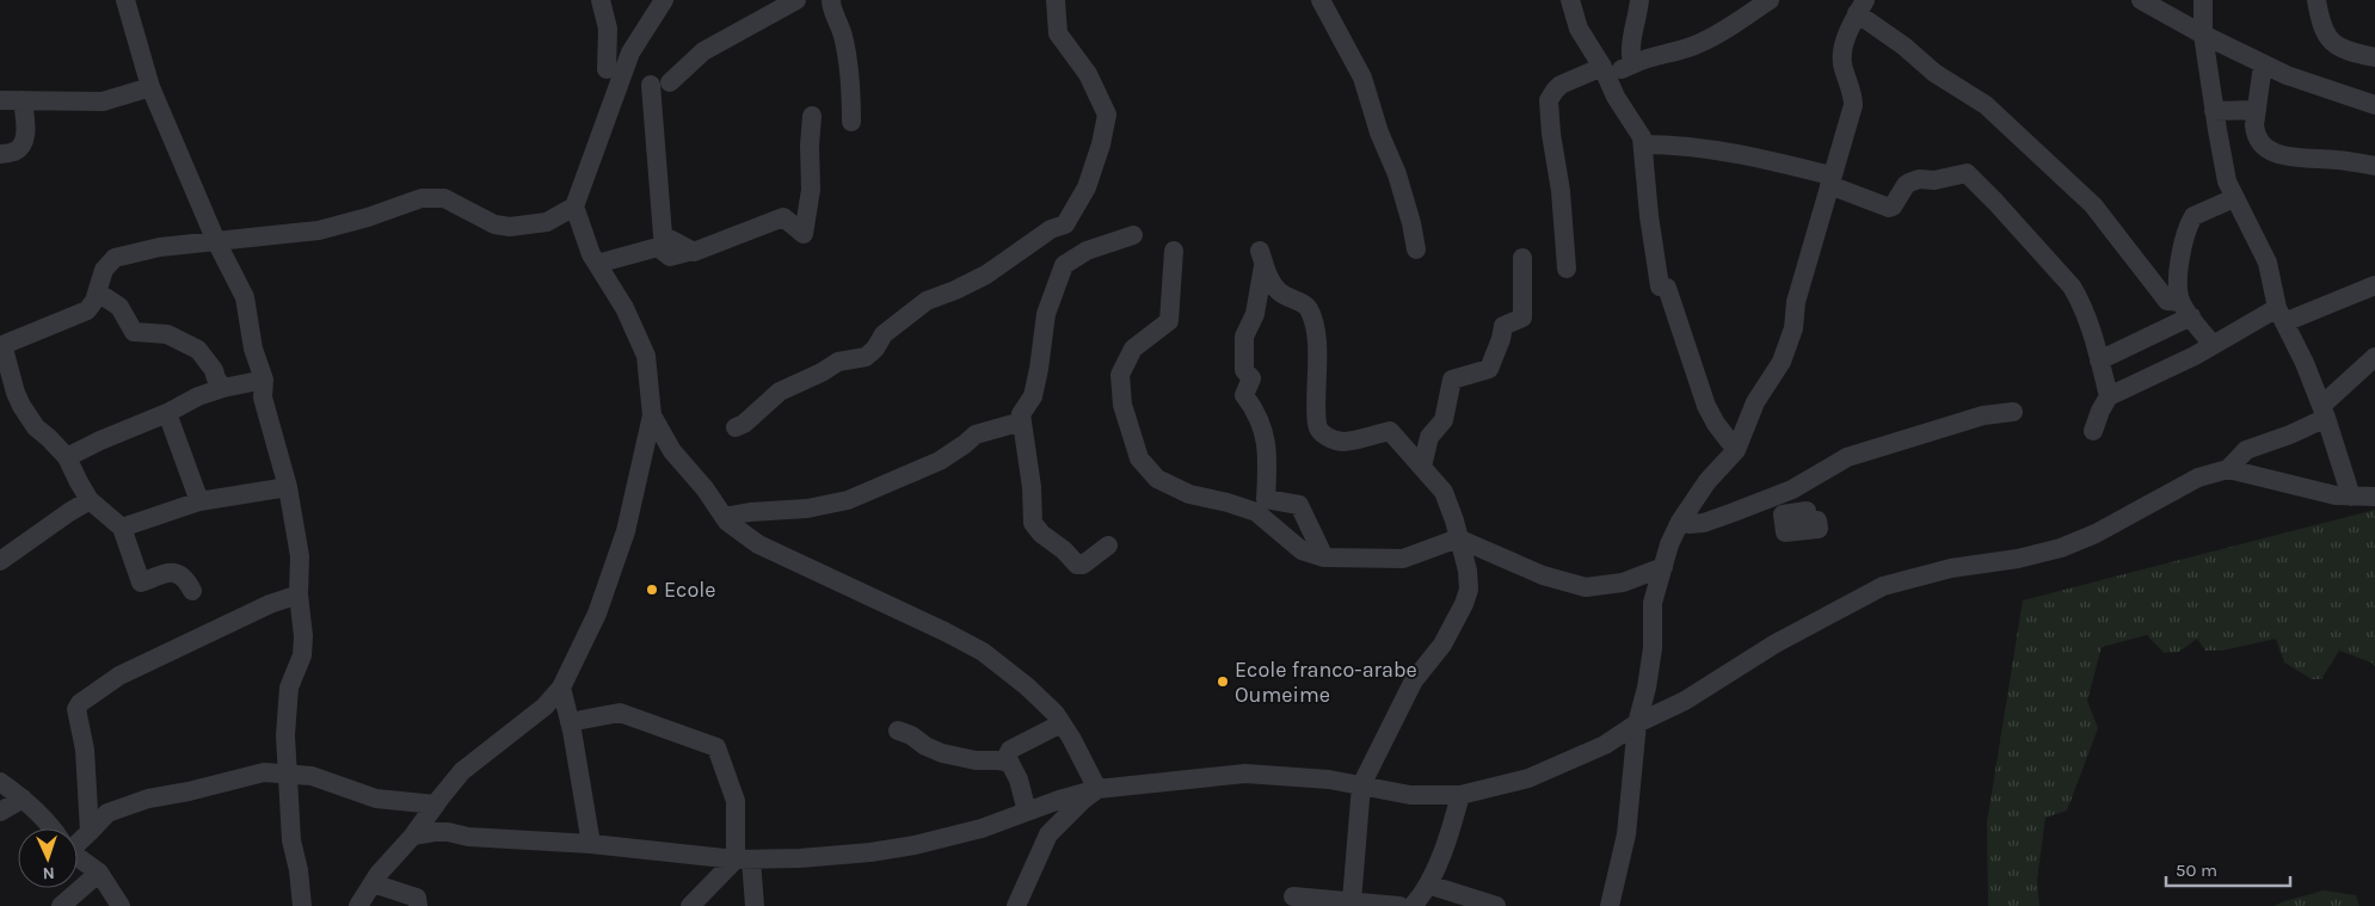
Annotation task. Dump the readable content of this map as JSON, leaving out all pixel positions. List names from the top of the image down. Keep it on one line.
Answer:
{"places":["Ecole","Ecole franco-arabe Oumeime"],"scale_bar":"50 m","north":"bottom"}
